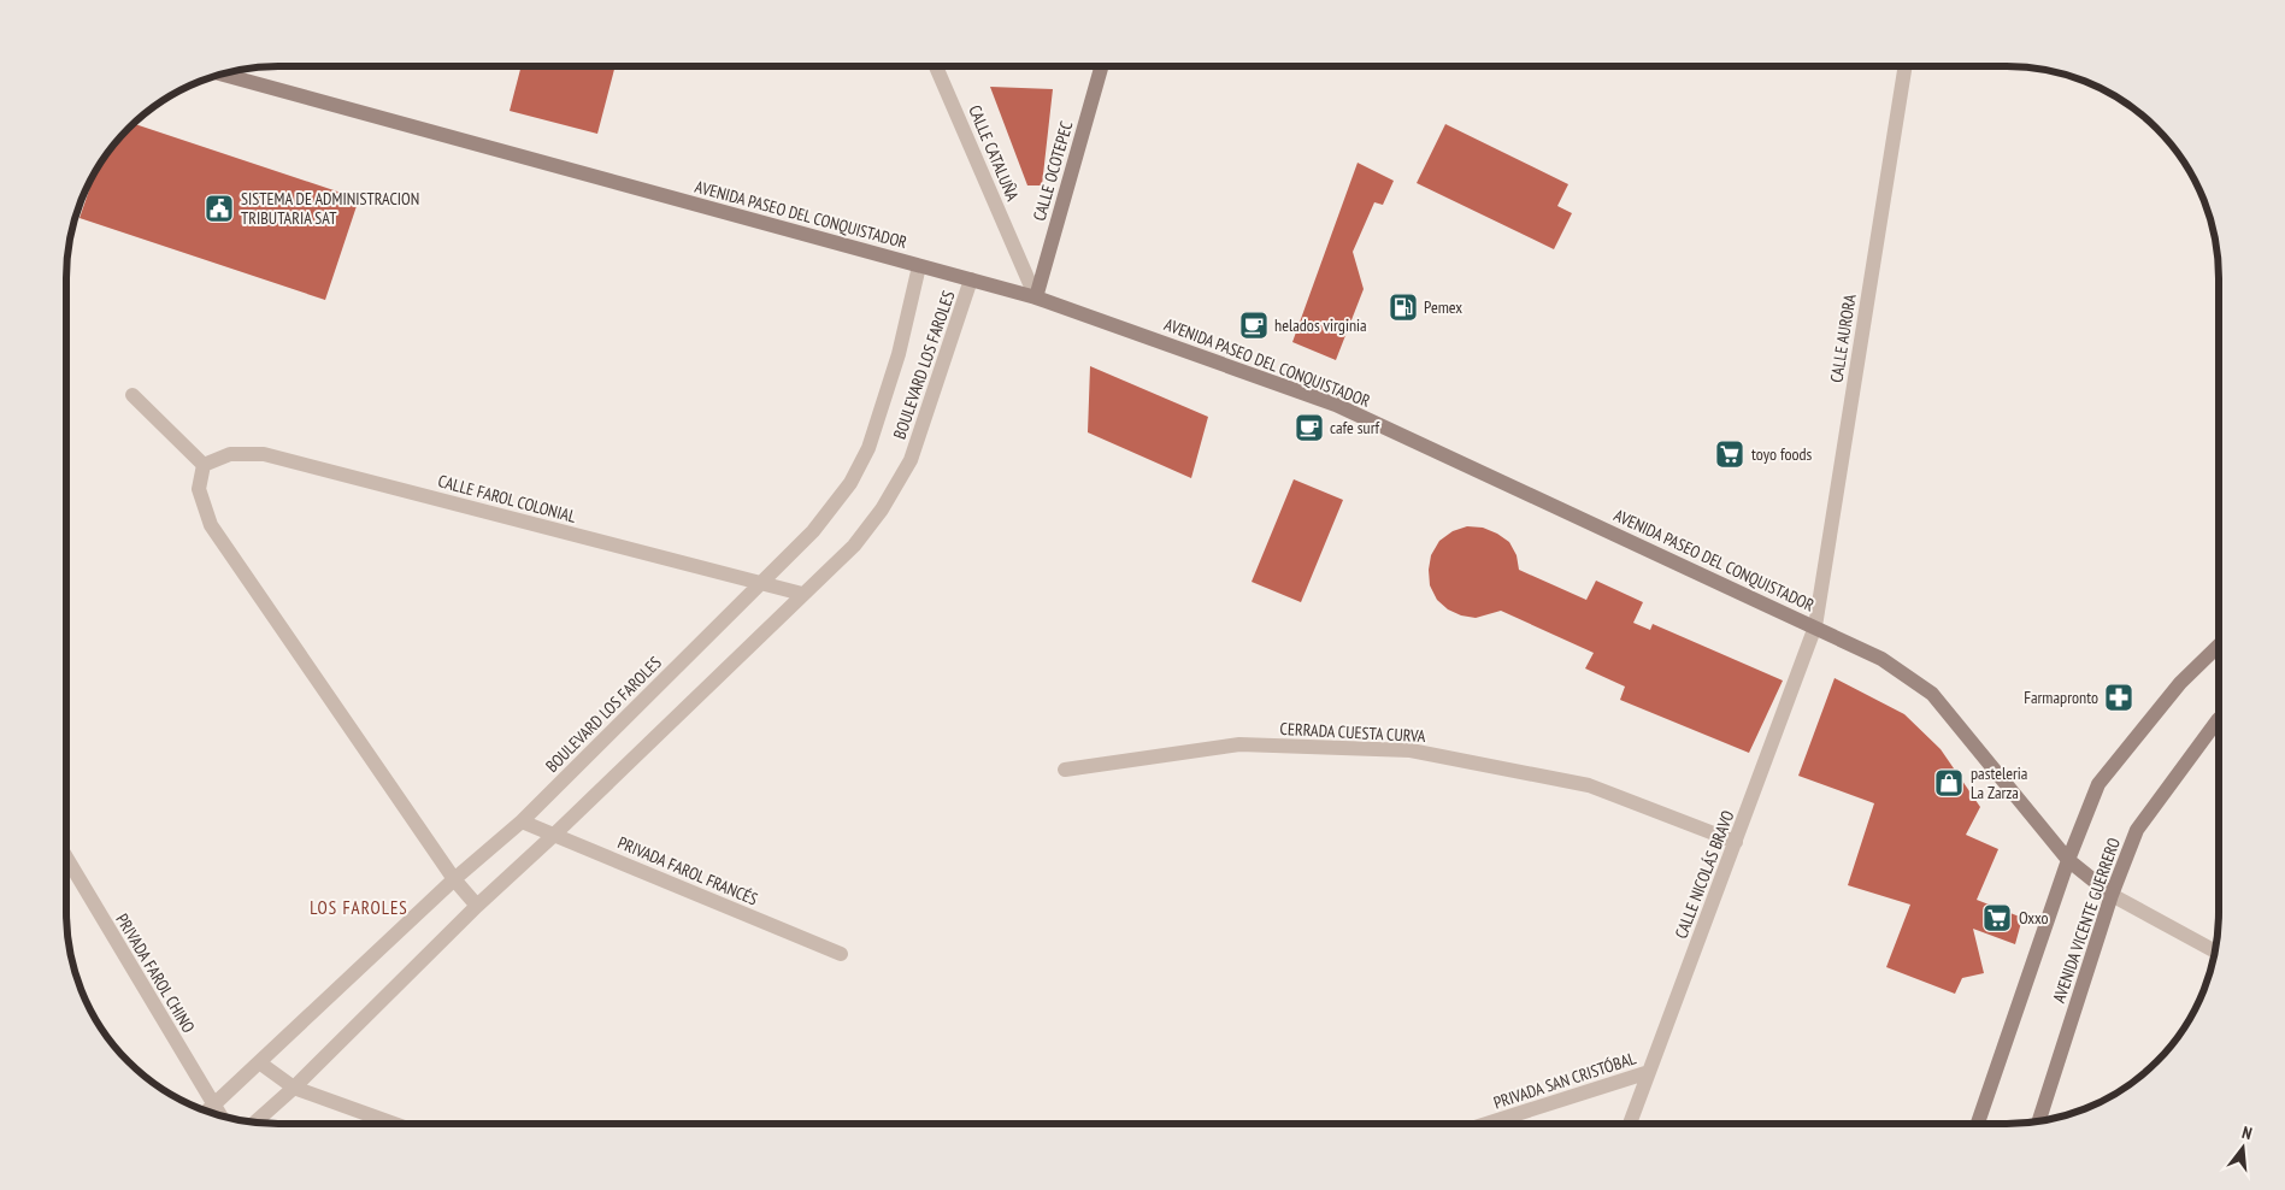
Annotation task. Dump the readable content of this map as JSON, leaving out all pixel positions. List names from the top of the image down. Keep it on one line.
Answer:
{"streets":{"main road":["CALLE OCOTEPEC","AVENIDA PASEO DEL CONQUISTADOR","AVENIDA VICENTE GUERRERO"],"street":["CALLE CATALUÑA","CALLE AURORA","BOULEVARD LOS FAROLES","CALLE FAROL COLONIAL","CERRADA CUESTA CURVA","PRIVADA FAROL FRANCÉS","CALLE NICOLÁS BRAVO","PRIVADA FAROL CHINO","PRIVADA SAN CRISTÓBAL"]},"crossings":[["CALLE CATALUÑA","CALLE OCOTEPEC"],["CALLE CATALUÑA","AVENIDA PASEO DEL CONQUISTADOR"],["CALLE OCOTEPEC","AVENIDA PASEO DEL CONQUISTADOR"],["AVENIDA PASEO DEL CONQUISTADOR","CALLE AURORA"],["AVENIDA PASEO DEL CONQUISTADOR","BOULEVARD LOS FAROLES"],["AVENIDA PASEO DEL CONQUISTADOR","CALLE NICOLÁS BRAVO"],["AVENIDA PASEO DEL CONQUISTADOR","AVENIDA VICENTE GUERRERO"],["CALLE AURORA","CALLE NICOLÁS BRAVO"],["BOULEVARD LOS FAROLES","CALLE FAROL COLONIAL"],["BOULEVARD LOS FAROLES","PRIVADA FAROL FRANCÉS"],["BOULEVARD LOS FAROLES","PRIVADA FAROL CHINO"],["CERRADA CUESTA CURVA","CALLE NICOLÁS BRAVO"],["CALLE NICOLÁS BRAVO","PRIVADA SAN CRISTÓBAL"]],"districts":["LOS FAROLES"],"places":{"public building":["SISTEMA DE ADMINISTRACION TRIBUTARIA SAT"],"fuel station":["Pemex"],"cafe":["helados virginia","cafe surf"],"supermarket":["toyo foods","Oxxo"],"pharmacy":["Farmapronto"],"shop":["pasteleria La Zarza"]},"north":"top"}
